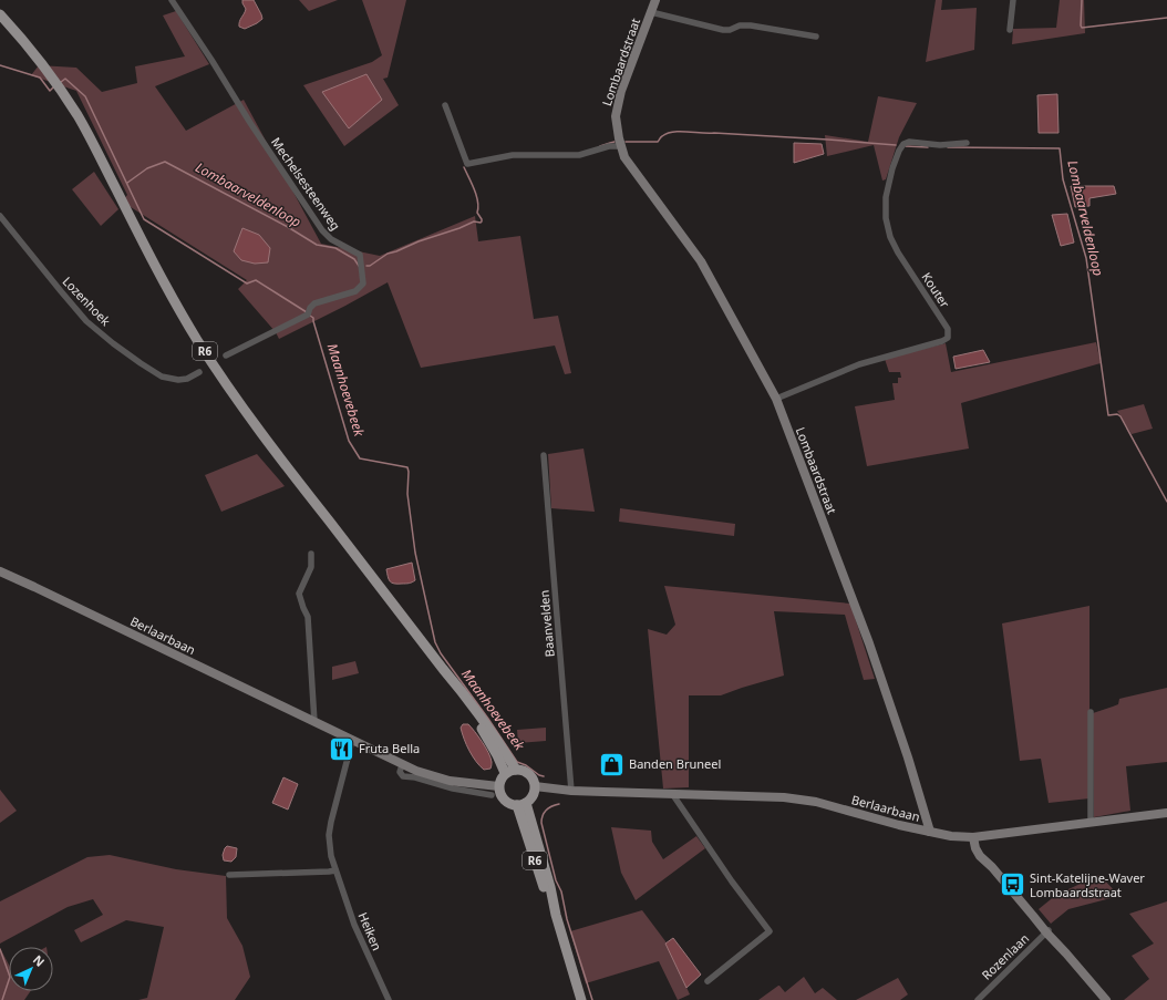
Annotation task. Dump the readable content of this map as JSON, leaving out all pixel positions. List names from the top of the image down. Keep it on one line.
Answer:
{"streets":{"main road":["R6"],"street":["Lombaardstraat","Mechelsesteenweg","Kouter","Lozenhoek","Baanvelden","Berlaarbaan","Heiken","Rozenlaan"]},"crossings":[["Lombaardstraat","Kouter"],["Lombaardstraat","Berlaarbaan"],["R6","Berlaarbaan"],["Baanvelden","Berlaarbaan"],["Berlaarbaan","Heiken"]],"water":["Lombaarveldenloop","Maanhoevebeek"],"places":{"restaurant":["Fruta Bella"],"shop":["Banden Bruneel"],"bus stop":["Sint-Katelijne-Waver Lombaardstraat"]},"north":"top right"}
